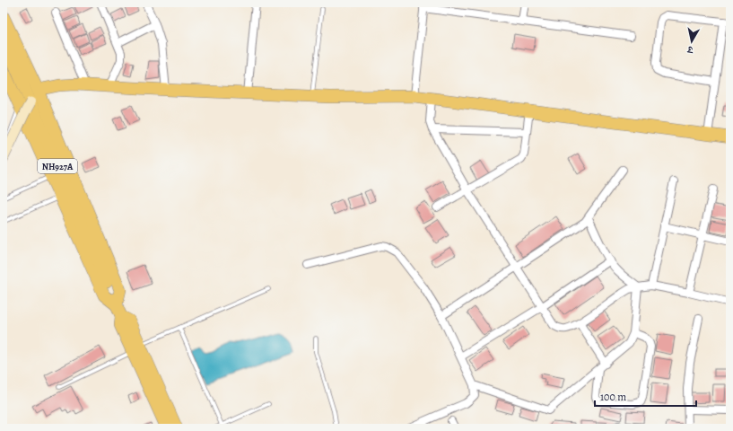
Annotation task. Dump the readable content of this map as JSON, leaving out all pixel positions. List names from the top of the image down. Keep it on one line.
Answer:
{"streets":{"main road":["NH927A"]},"scale_bar":"100 m","north":"bottom"}
